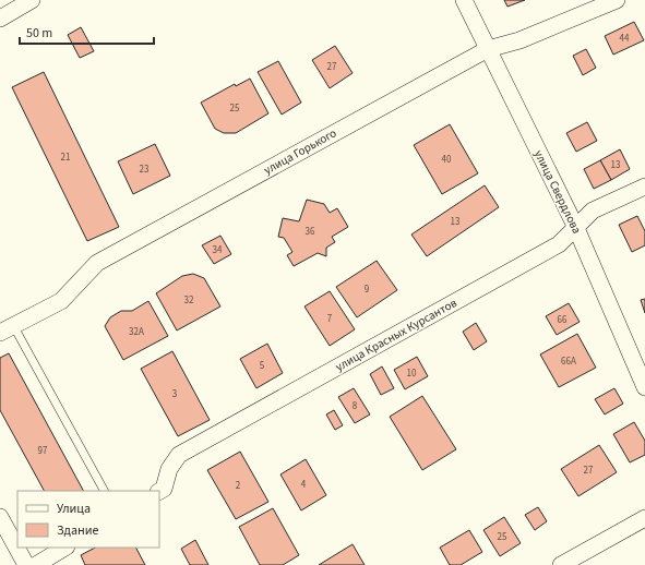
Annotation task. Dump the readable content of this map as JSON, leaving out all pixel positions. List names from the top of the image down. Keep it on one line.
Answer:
{"streets":{"street":["улица Горького","улица Свердлова","улица Красных Курсантов"]},"crossings":[["улица Горького","улица Свердлова"],["улица Свердлова","улица Красных Курсантов"]],"house_numbers":["44","27","25","21","40","13","23","13","36","34","9","32","7","66","32А","66А","5","10","3","8","97","27","4","2","25"],"legend":["Улица","Здание"],"scale_bar":"50 m"}
